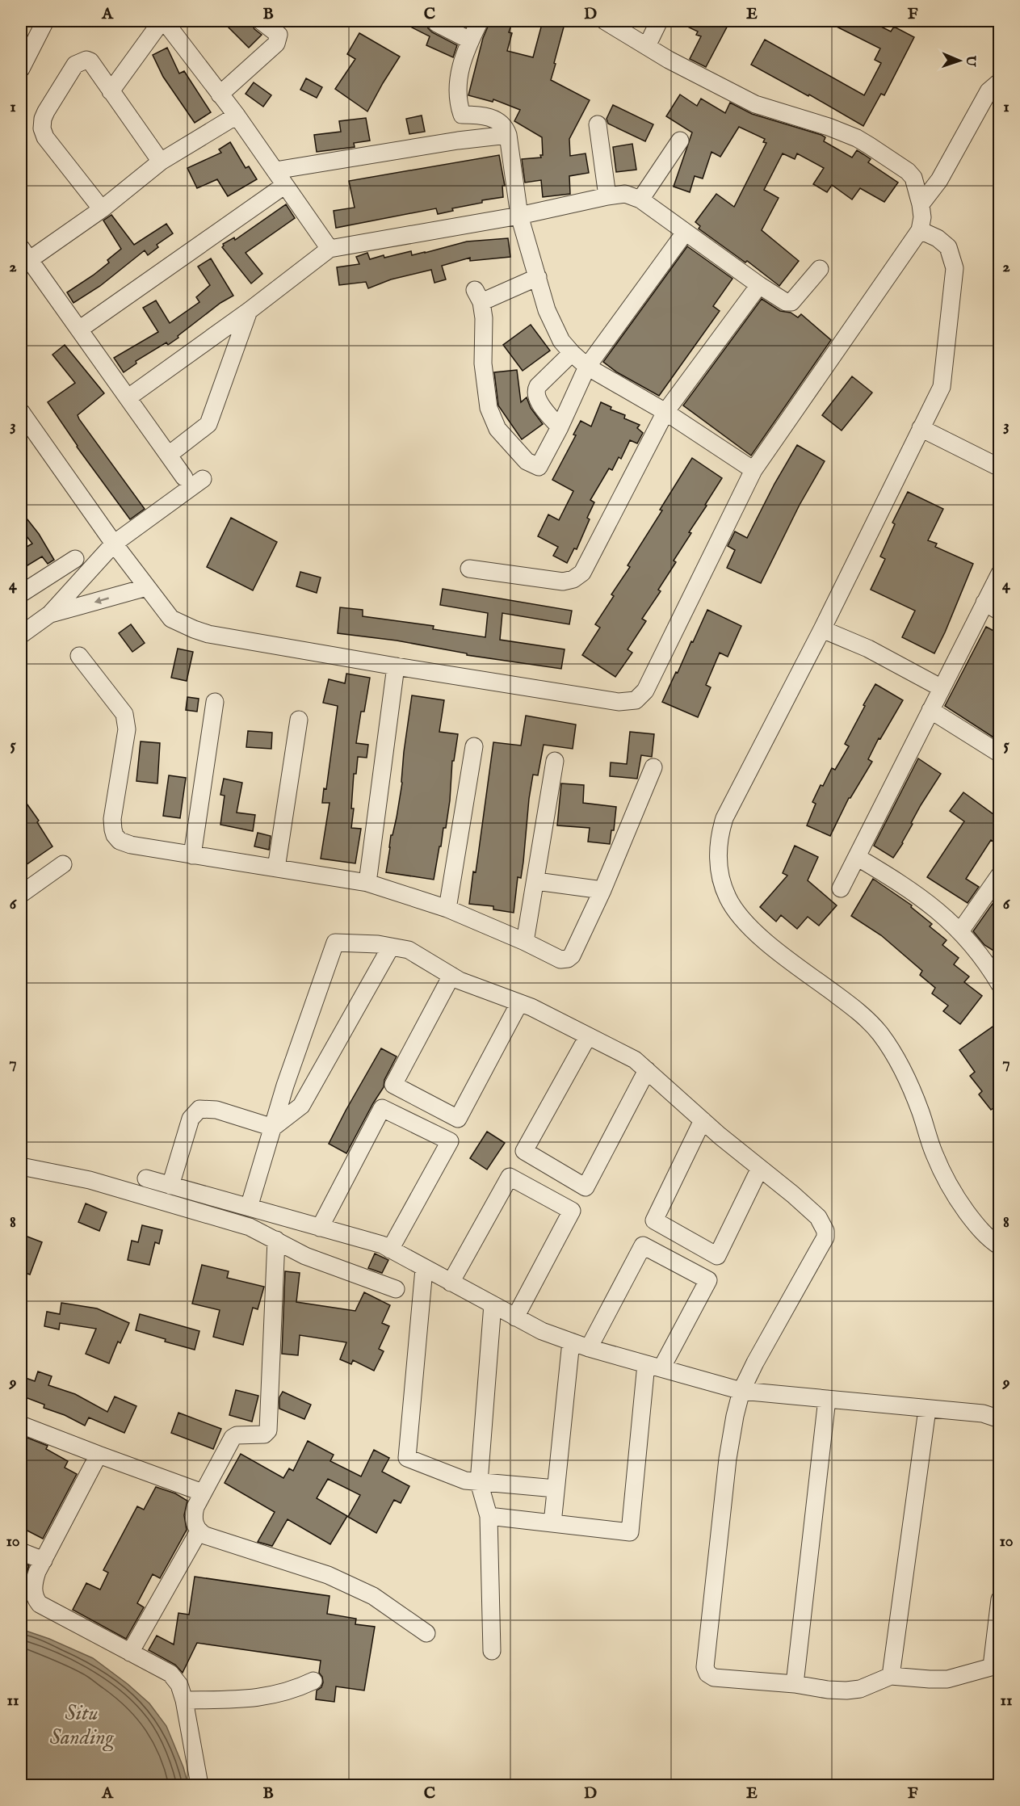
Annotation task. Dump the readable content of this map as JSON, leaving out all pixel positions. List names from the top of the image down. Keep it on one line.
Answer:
{"water":["Situ Sanding"],"north":"right","grid":{"columns":["A","B","C","D","E","F"],"rows":["1","2","3","4","5","6","7","8","9","10","11"]}}
